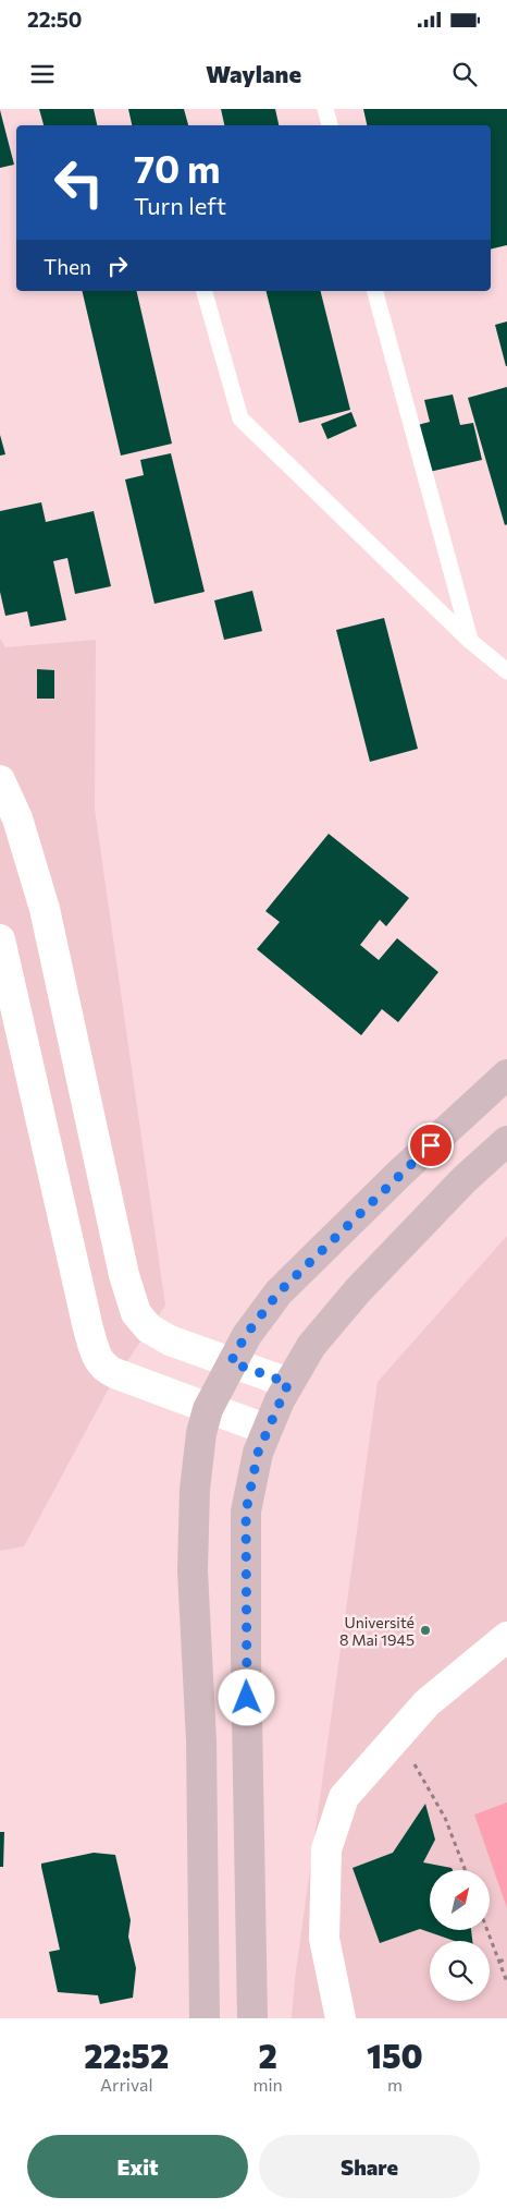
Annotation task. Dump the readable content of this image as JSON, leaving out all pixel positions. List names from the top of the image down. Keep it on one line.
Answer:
{"places":["Université 8 Mai 1945"],"north":"top right","page":{"status":"22:50","header":"Waylane","turn":["70 m","Turn left"],"then":"Then","eta":["22:52","Arrival","2","min","150","m"],"buttons":["Exit","Share"]}}
